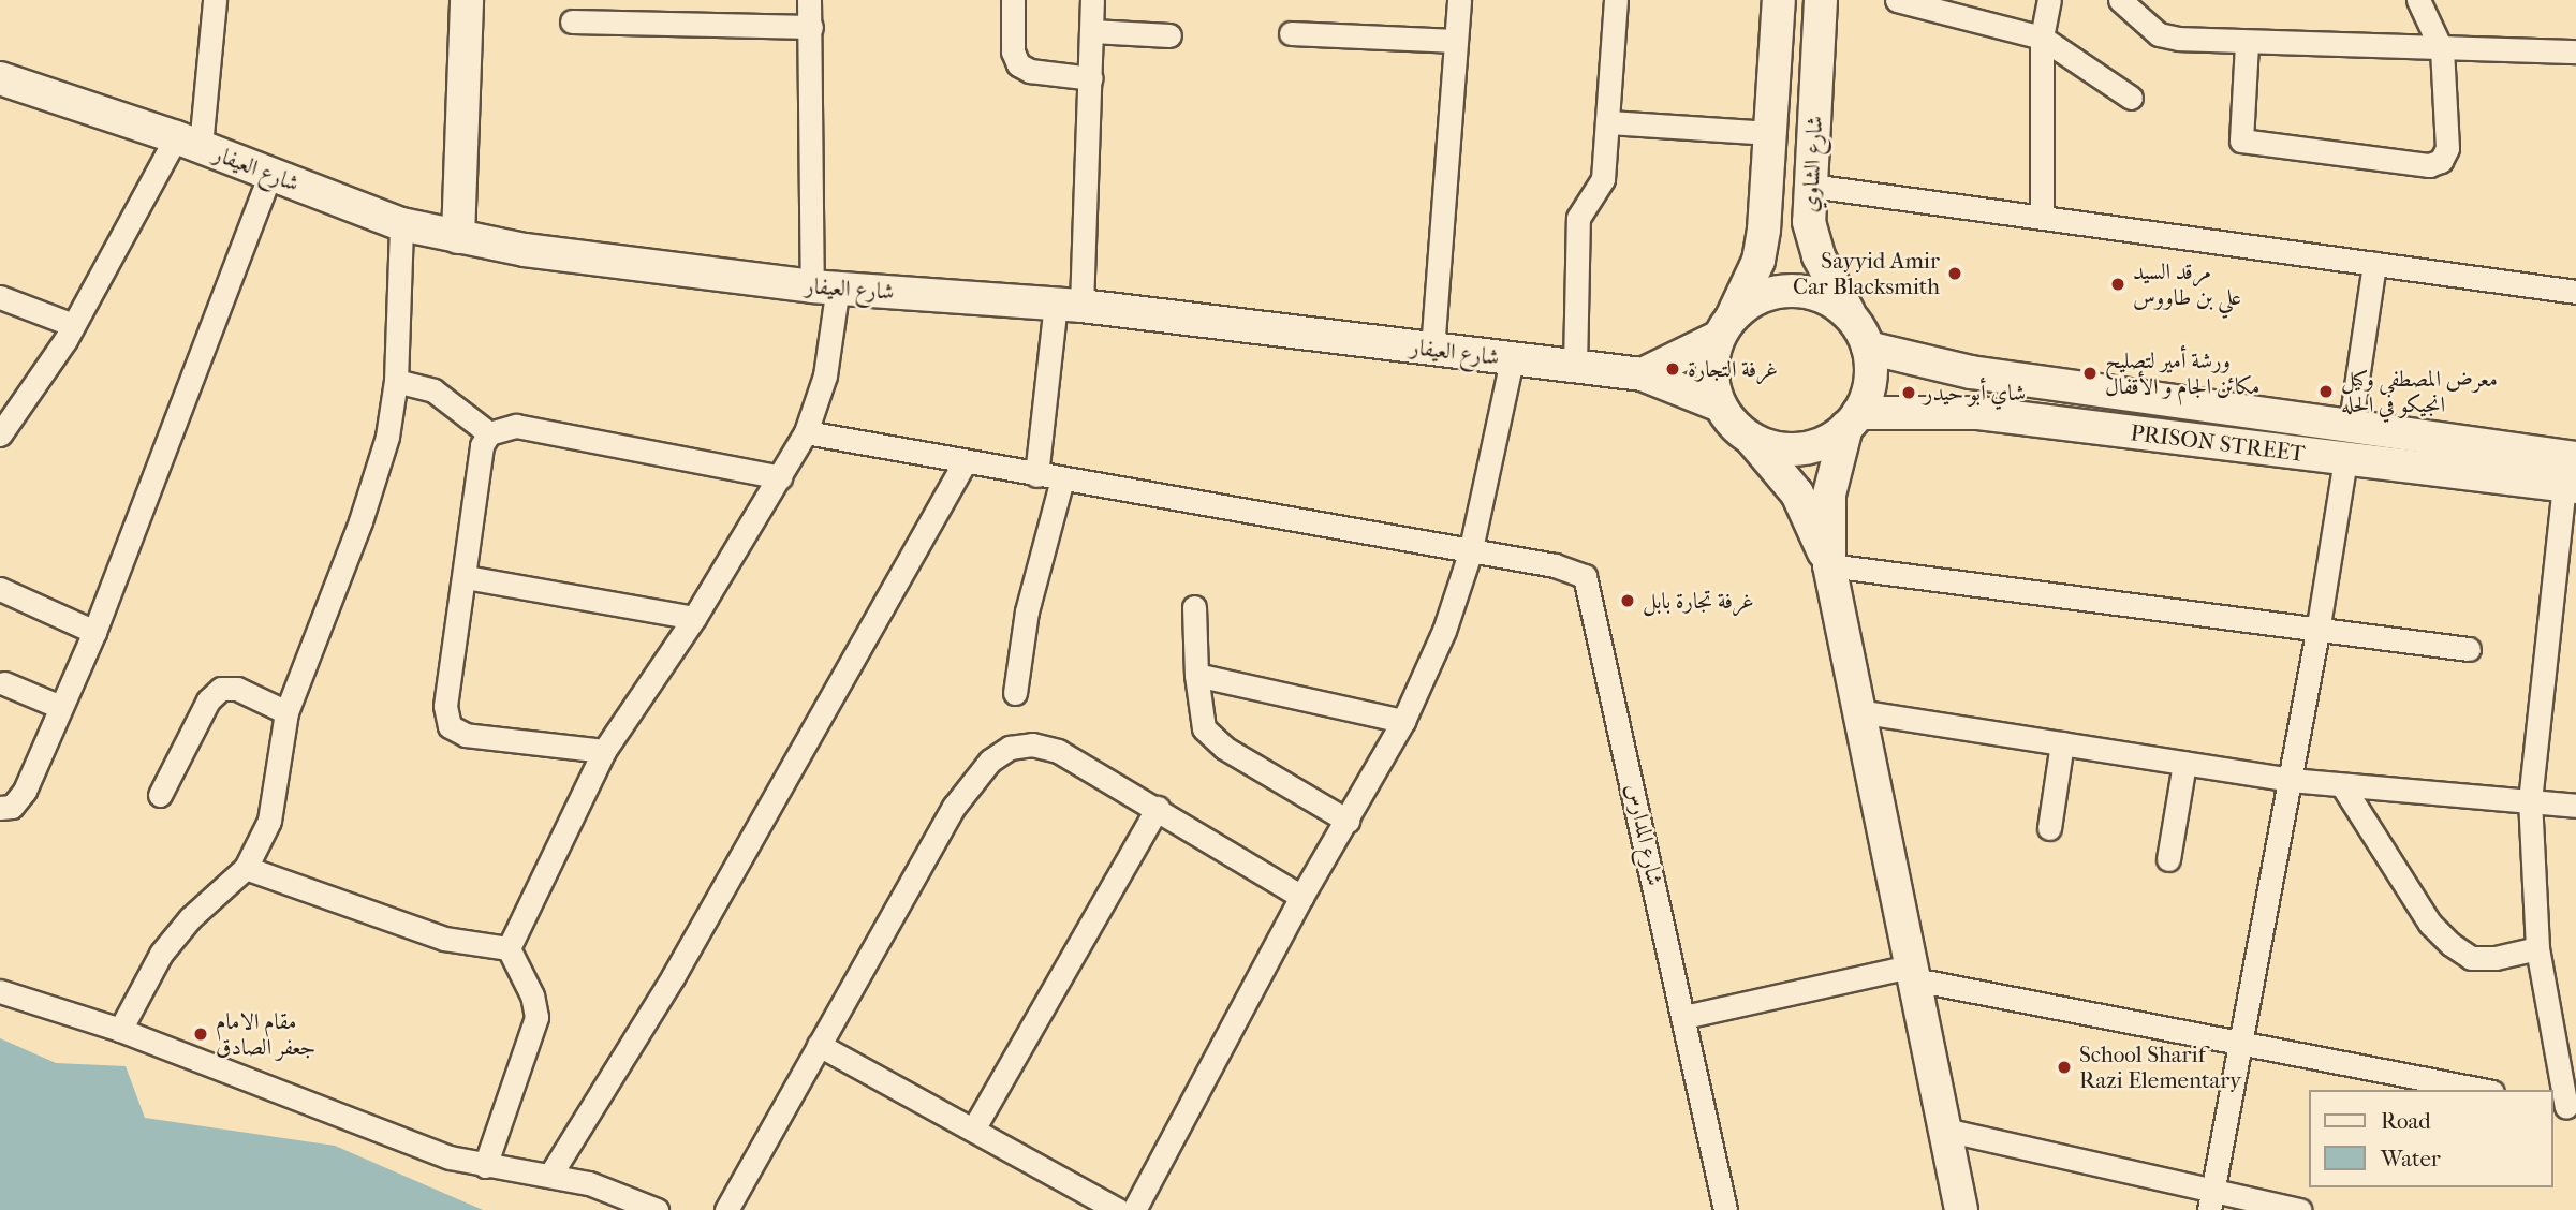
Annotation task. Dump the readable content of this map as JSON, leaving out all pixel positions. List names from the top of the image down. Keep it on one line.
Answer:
{"streets":{"main road":["شارع الشاوي","شارع العيفار","PRISON STREET"],"street":["شارع المدارس"]},"crossings":[["شارع الشاوي","شارع العيفار"],["شارع الشاوي","PRISON STREET"],["شارع العيفار","PRISON STREET"]],"places":["Sayyid Amir Car Blacksmith","مرقد السيد علي بن طاووس","غرفة التجارة","ورشة أمير لتصليح مكائن الجام و الأقفال","معرض المصطفى وكيل انجيكو في الحله","شاي أبو حيدر","غرفة تجارة بابل","مقام الامام جعفر الصادق","School Sharif Razi Elementary"],"legend":["Road","Water"]}
